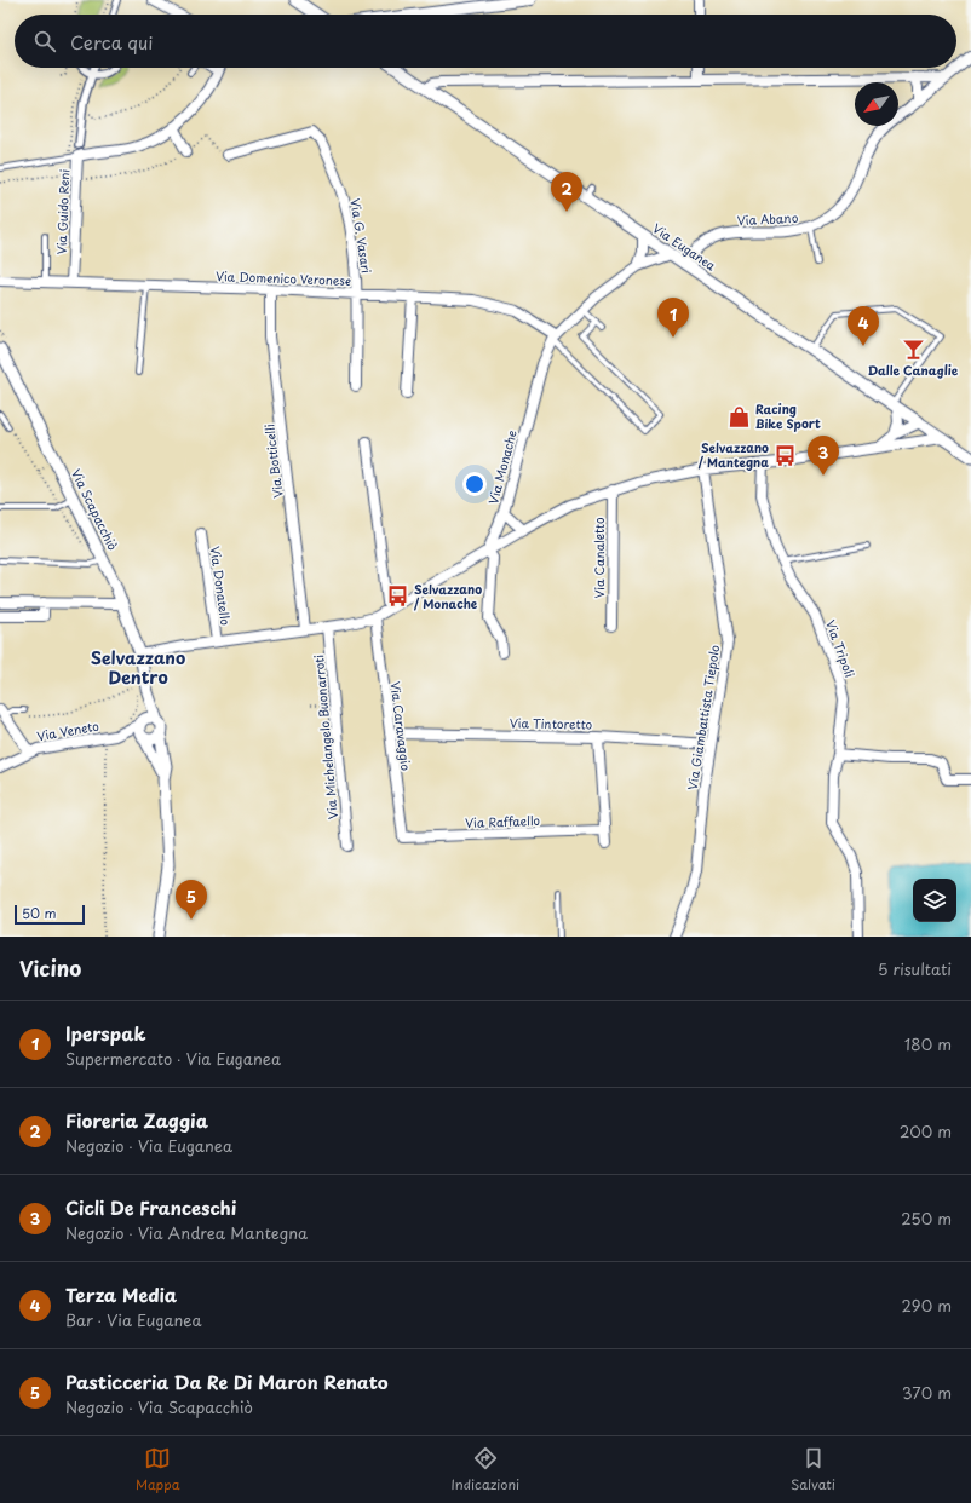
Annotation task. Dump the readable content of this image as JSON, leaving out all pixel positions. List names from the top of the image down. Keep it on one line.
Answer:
{"streets":{"street":["Via Guido Reni","Via Abano","Via G. Vasari","Via Euganea","Via Domenico Veronese","Via Botticelli","Via Monache","Via Scapacchiò","Via Canaletto","Via Donatello","Via Tripoli","Via Giambattista Tiepolo","Via Tintoretto","Via Caravaggio","Via Veneto","Via Michelangelo Buonarroti","Via Raffaello"]},"crossings":[["Via Guido Reni","Via Domenico Veronese"],["Via Abano","Via Euganea"],["Via G. Vasari","Via Domenico Veronese"],["Via Euganea","Via Monache"],["Via Domenico Veronese","Via Botticelli"],["Via Domenico Veronese","Via Monache"],["Via Scapacchiò","Via Veneto"],["Via Giambattista Tiepolo","Via Tintoretto"],["Via Tintoretto","Via Caravaggio"],["Via Caravaggio","Via Raffaello"]],"districts":["Selvazzano Dentro"],"places":{"bar":["Dalle Canaglie"],"shop":["Racing Bike Sport"],"bus stop":["Selvazzano / Mantegna","Selvazzano / Monache"]},"scale_bar":"50 m","north":"bottom left","page":{"search":"Cerca qui","pins":["2","1","4","3","5"],"scale":"50 m","heading":["Vicino","5 risultati"],"list":[{"mark":"1","name":"Iperspak","note":"Supermercato · Via Euganea","value":"180 m"},{"mark":"2","name":"Fioreria Zaggia","note":"Negozio · Via Euganea","value":"200 m"},{"mark":"3","name":"Cicli De Franceschi","note":"Negozio · Via Andrea Mantegna","value":"250 m"},{"mark":"4","name":"Terza Media","note":"Bar · Via Euganea","value":"290 m"},{"mark":"5","name":"Pasticceria Da Re Di Maron Renato","note":"Negozio · Via Scapacchiò","value":"370 m"}],"nav":["Mappa","Indicazioni","Salvati"]}}
